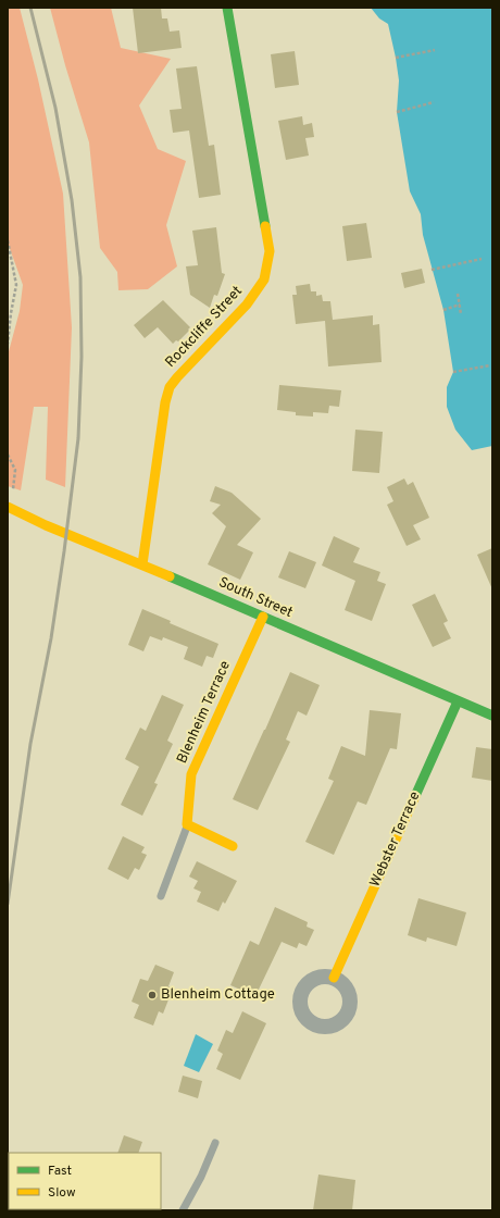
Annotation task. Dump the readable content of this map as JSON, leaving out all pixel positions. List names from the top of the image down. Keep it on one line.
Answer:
{"streets":{"street":["Rockcliffe Street","South Street","Blenheim Terrace","Webster Terrace"]},"crossings":[["Rockcliffe Street","South Street"],["South Street","Blenheim Terrace"],["South Street","Webster Terrace"]],"places":["Blenheim Cottage"],"legend":["Fast","Slow"]}
